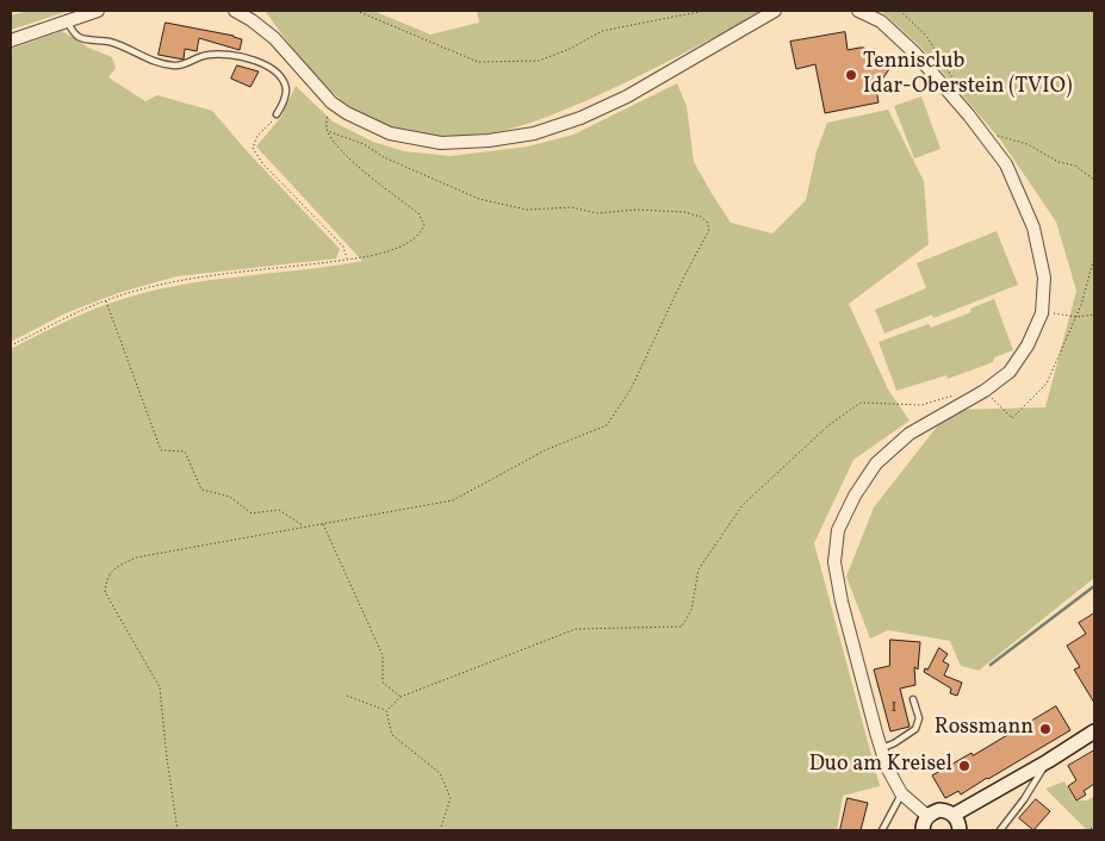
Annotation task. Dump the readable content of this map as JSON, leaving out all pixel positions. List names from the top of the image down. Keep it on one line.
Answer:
{"places":["Tennisclub Idar-Oberstein (TVIO)","Rossmann","Duo am Kreisel"],"house_numbers":["1"]}
